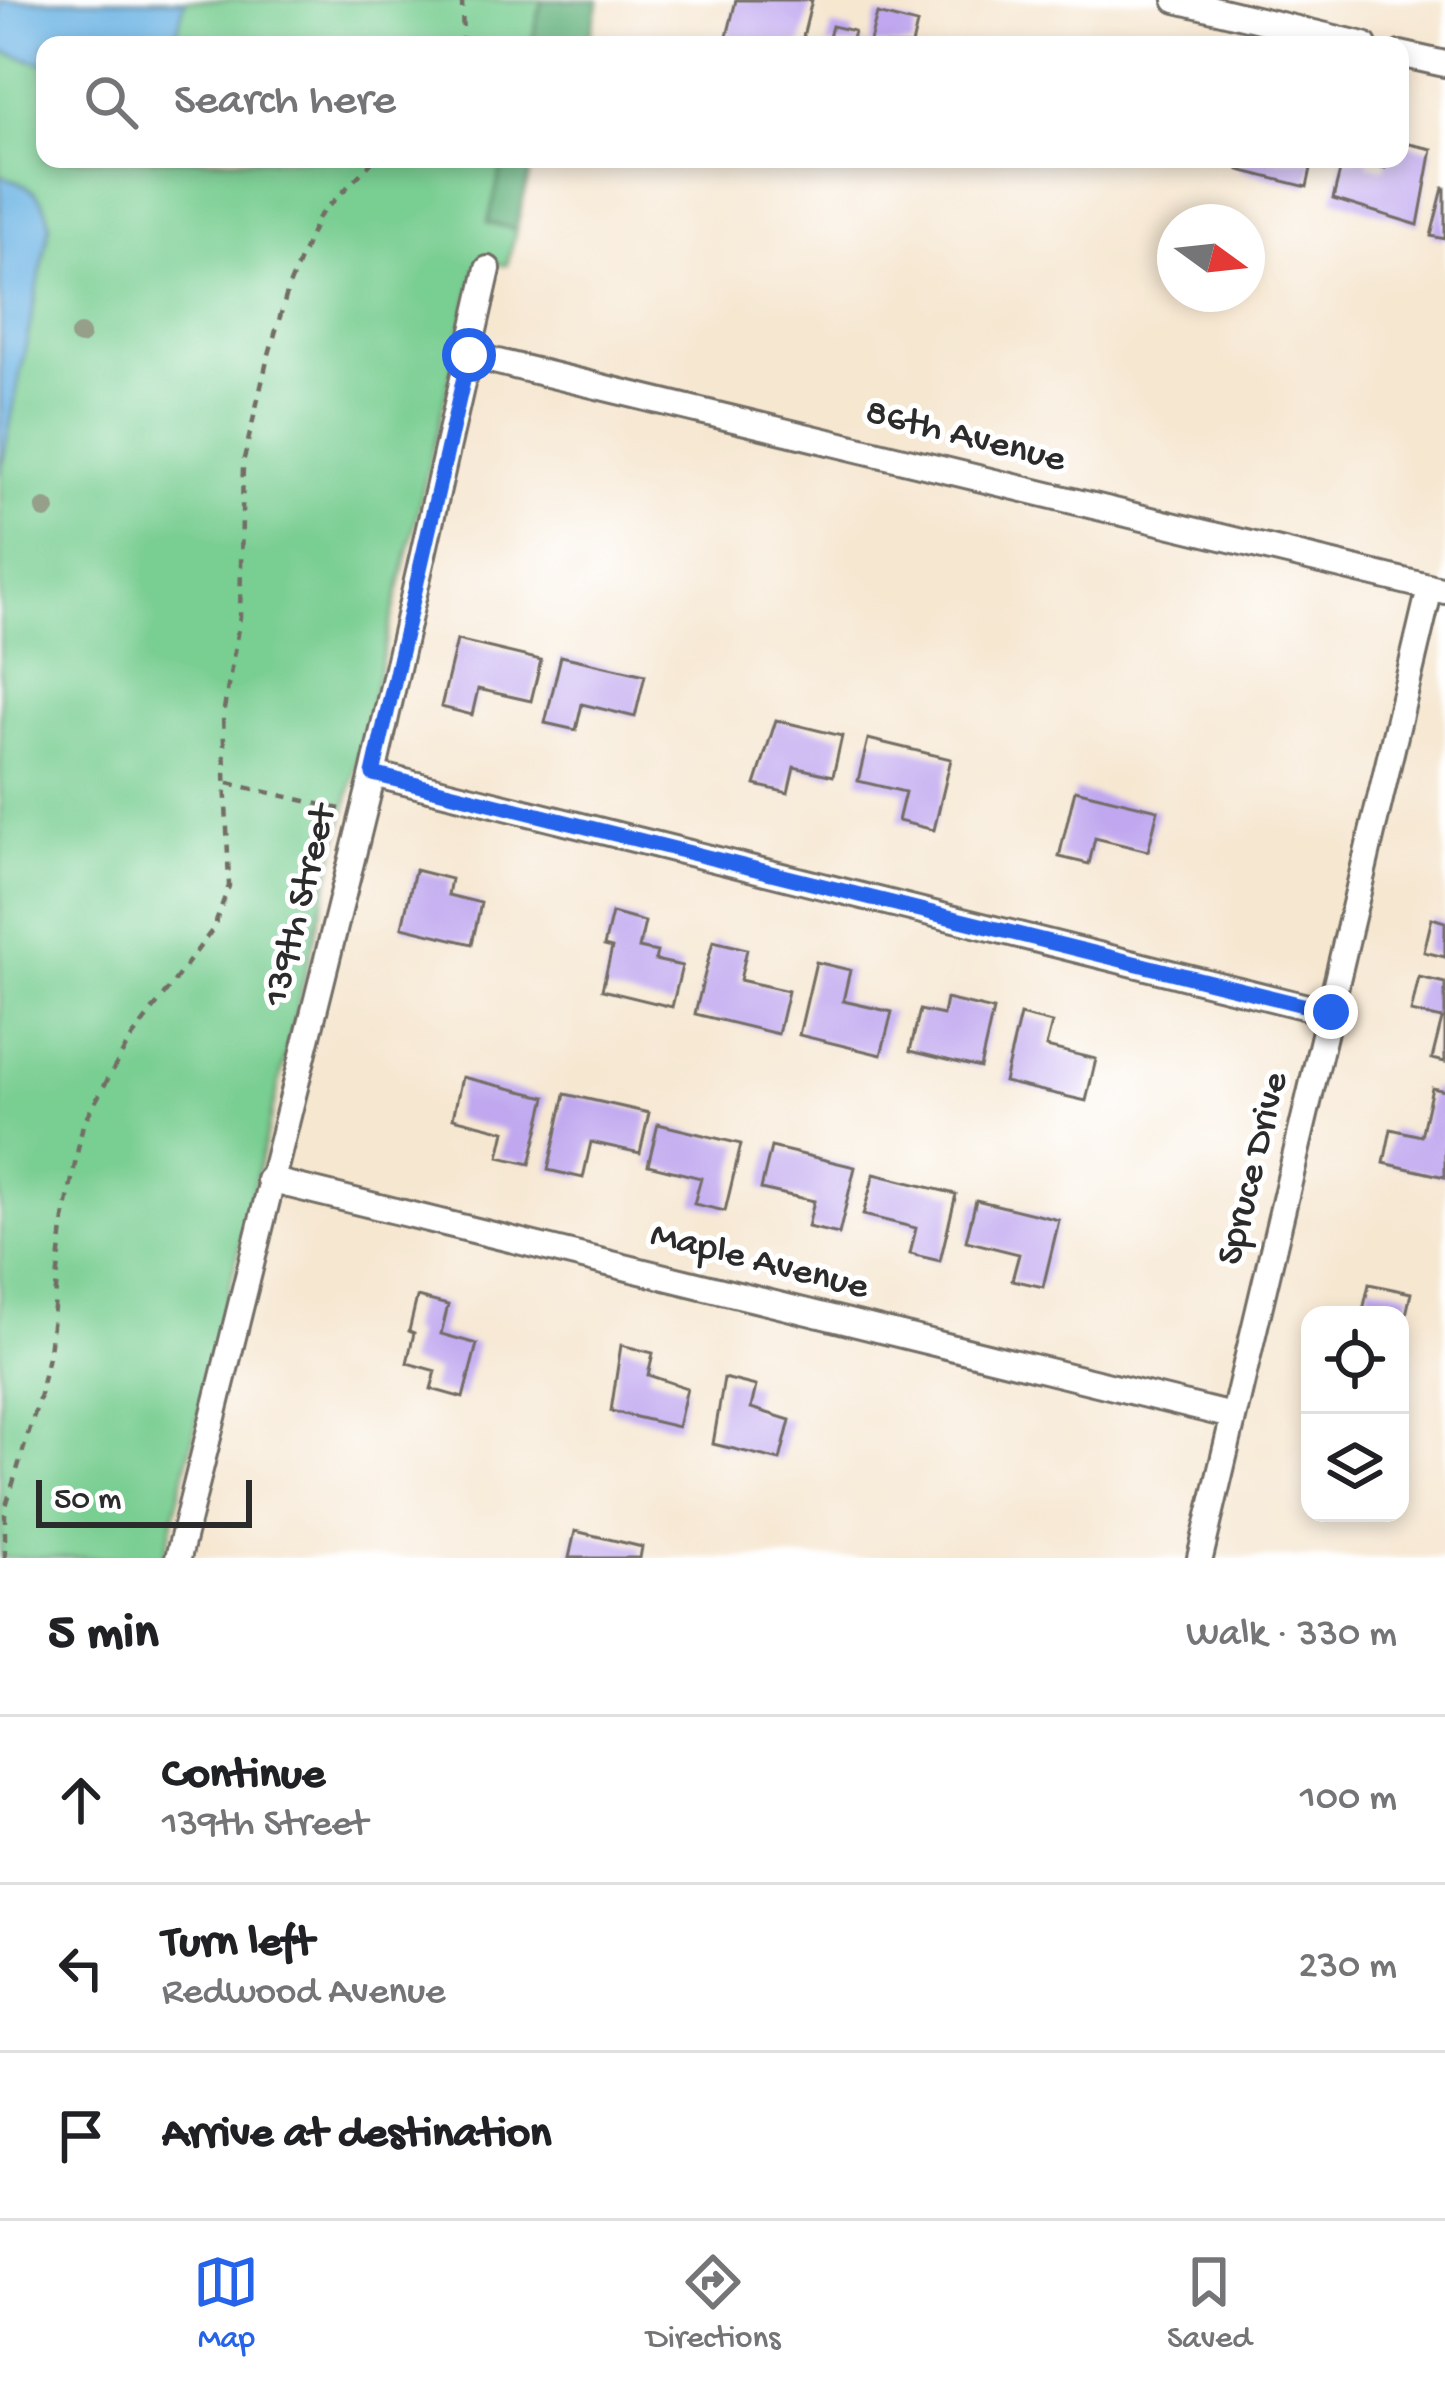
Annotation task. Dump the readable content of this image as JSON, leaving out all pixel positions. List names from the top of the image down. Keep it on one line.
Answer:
{"streets":{"street":["86th Avenue","139th Street","Spruce Drive","Maple Avenue"]},"crossings":[["86th Avenue","139th Street"],["86th Avenue","Spruce Drive"],["139th Street","Maple Avenue"],["Spruce Drive","Maple Avenue"]],"scale_bar":"50 m","north":"right","page":{"search":"Search here","scale":"50 m","heading":["5 min","Walk · 330 m"],"list":[["Continue","139th Street","100 m"],["Turn left","Redwood Avenue","230 m"],"Arrive at destination"],"nav":["Map","Directions","Saved"]}}
